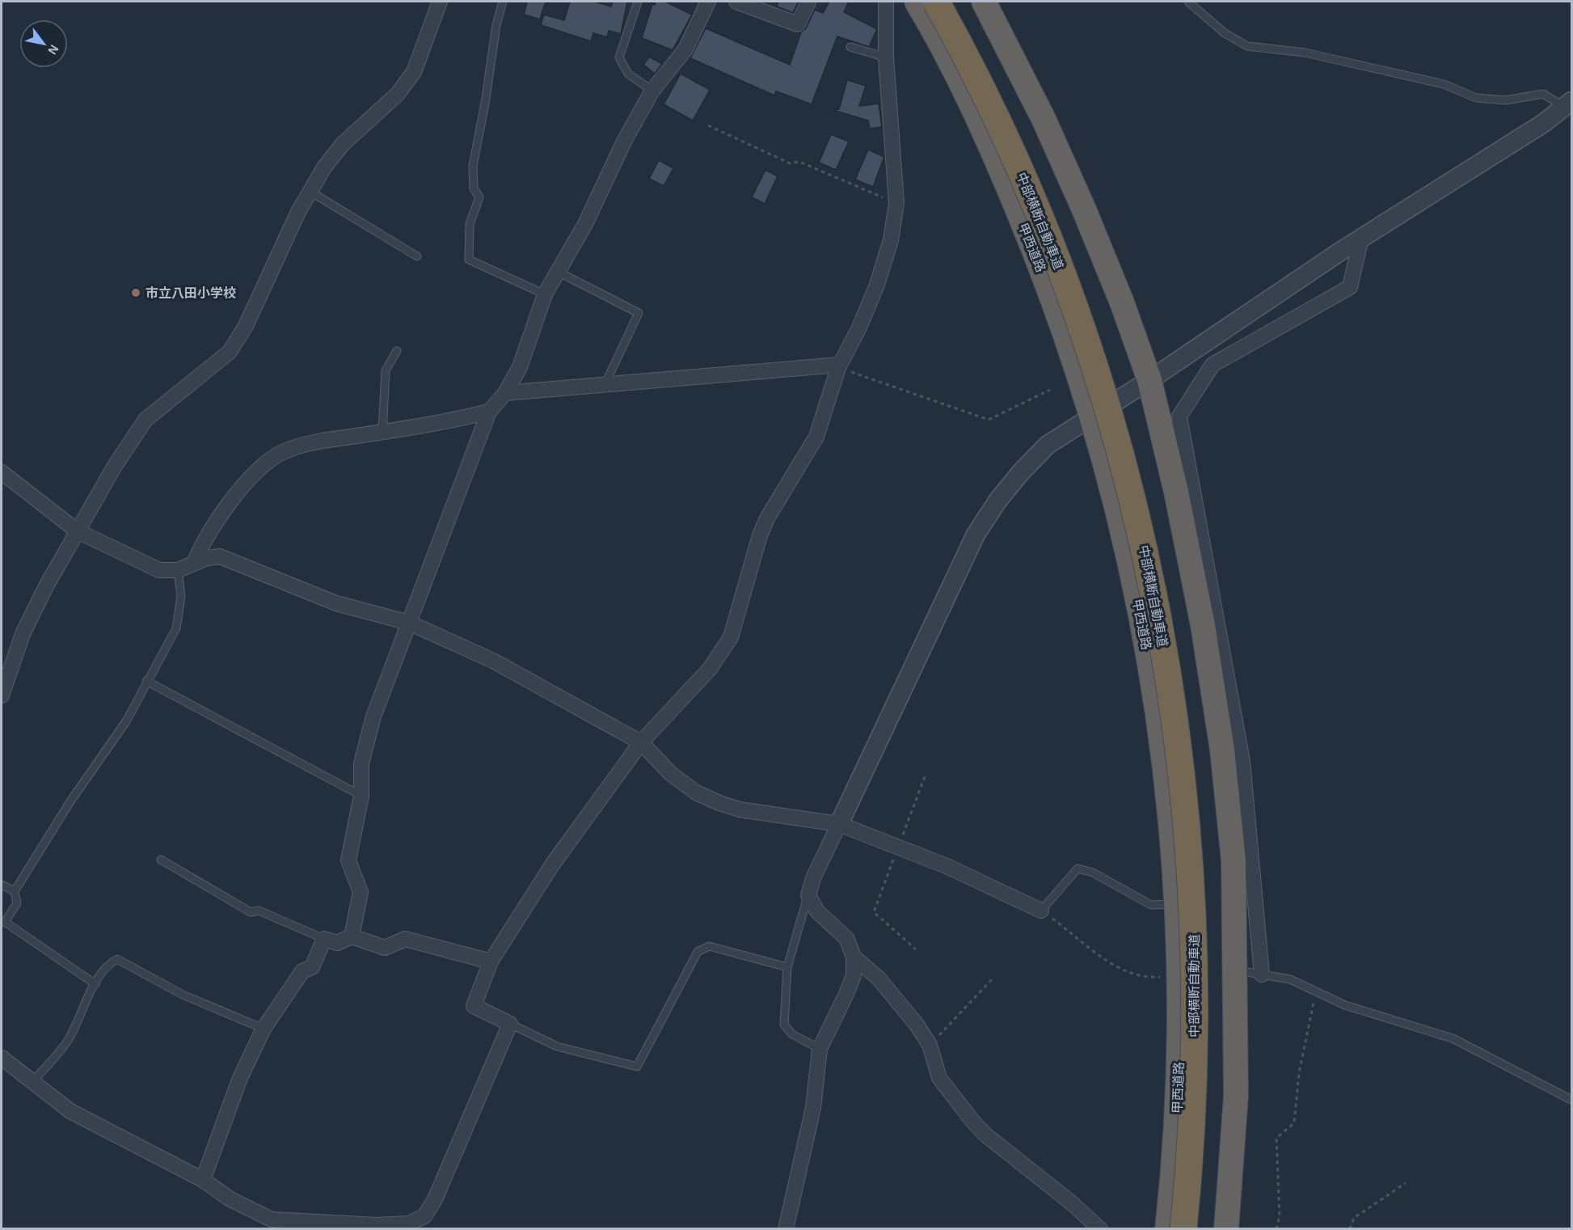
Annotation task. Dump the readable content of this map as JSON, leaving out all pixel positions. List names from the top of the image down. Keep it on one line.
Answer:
{"streets":{"highway":["中部横断自動車道","甲西道路"]},"places":["市立八田小学校"],"north":"bottom right"}
